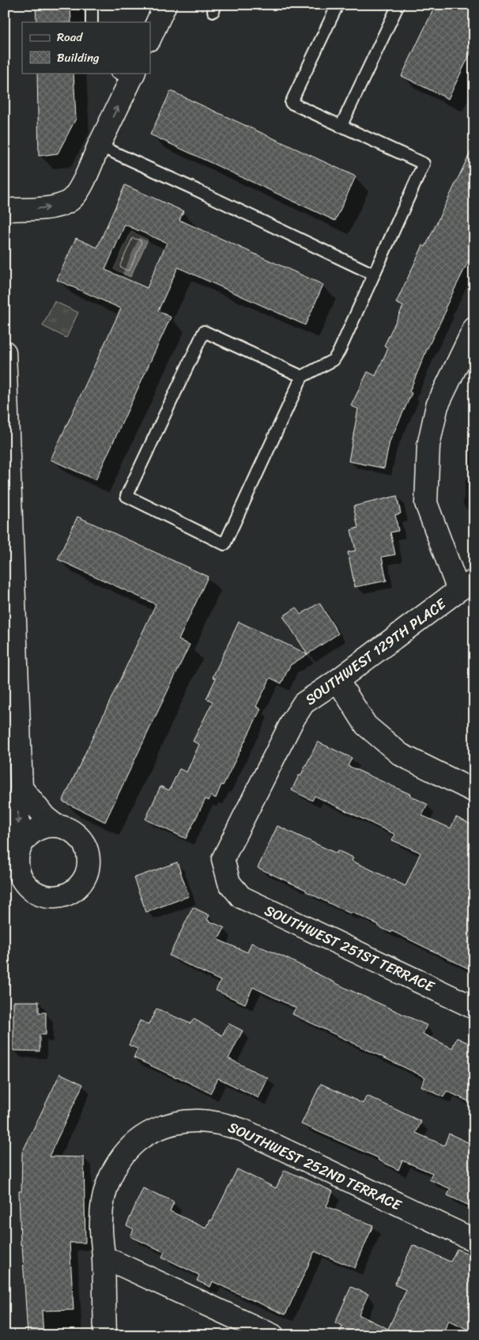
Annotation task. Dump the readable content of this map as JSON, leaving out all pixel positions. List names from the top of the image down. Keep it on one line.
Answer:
{"streets":{"street":["SOUTHWEST 129TH PLACE","SOUTHWEST 251ST TERRACE","SOUTHWEST 252ND TERRACE"]},"crossings":[["SOUTHWEST 129TH PLACE","SOUTHWEST 251ST TERRACE"]],"legend":["Road","Building"]}
